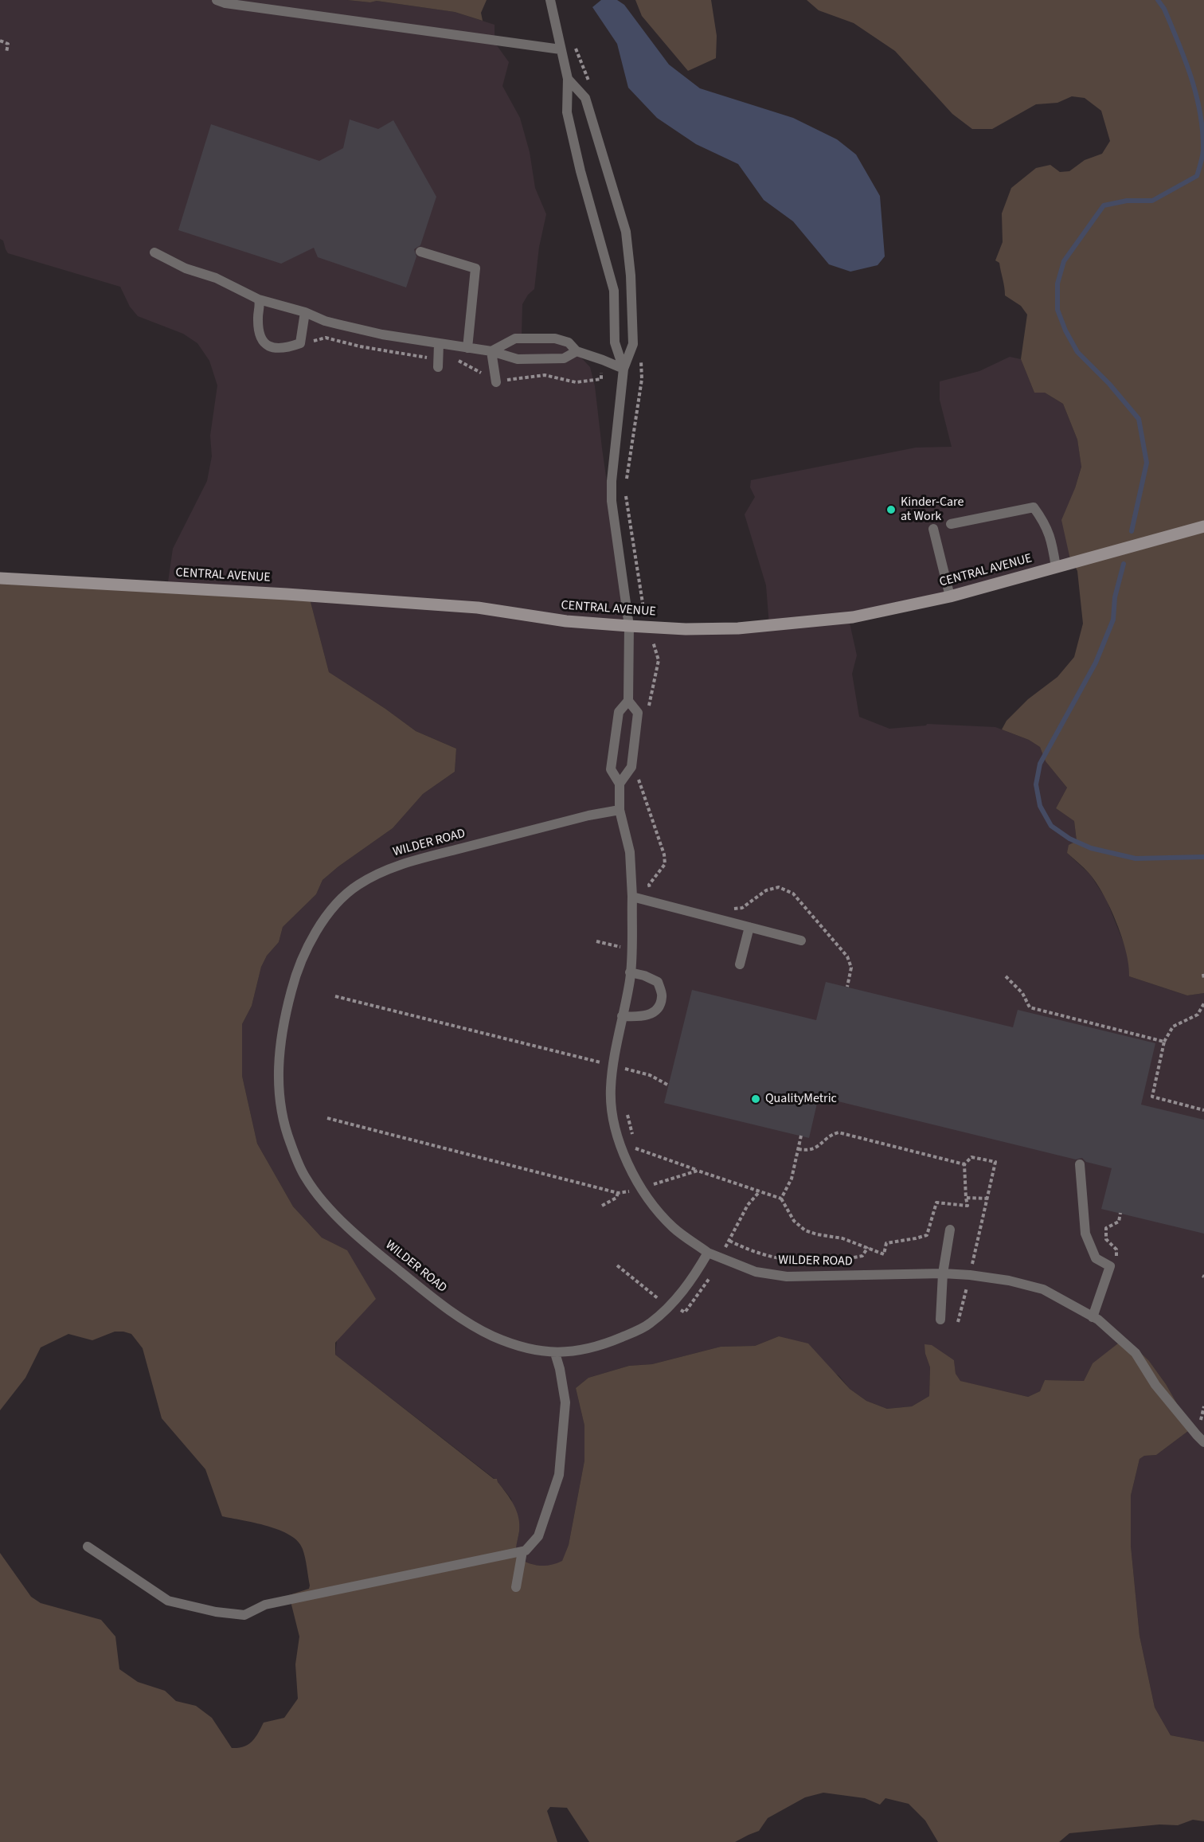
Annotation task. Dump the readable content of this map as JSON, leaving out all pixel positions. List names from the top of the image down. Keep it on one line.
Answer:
{"streets":{"main road":["CENTRAL AVENUE"],"lane":["WILDER ROAD"]},"places":["Kinder-Care at Work","QualityMetric"]}
